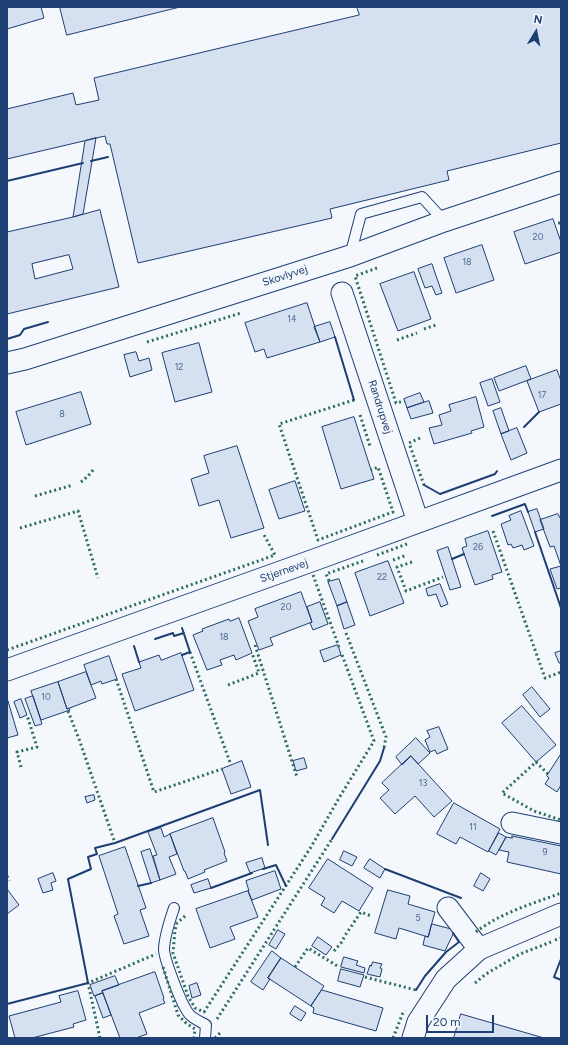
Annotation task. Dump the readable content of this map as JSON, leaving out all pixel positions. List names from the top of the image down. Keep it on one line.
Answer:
{"streets":{"street":["Skovlyvej","Randrupvej","Stjernevej"]},"crossings":[["Randrupvej","Stjernevej"]],"house_numbers":["20","18","14","12","17","8","26","22","20","18","10","13","11","9","5"],"scale_bar":"20 m","north":"top"}
